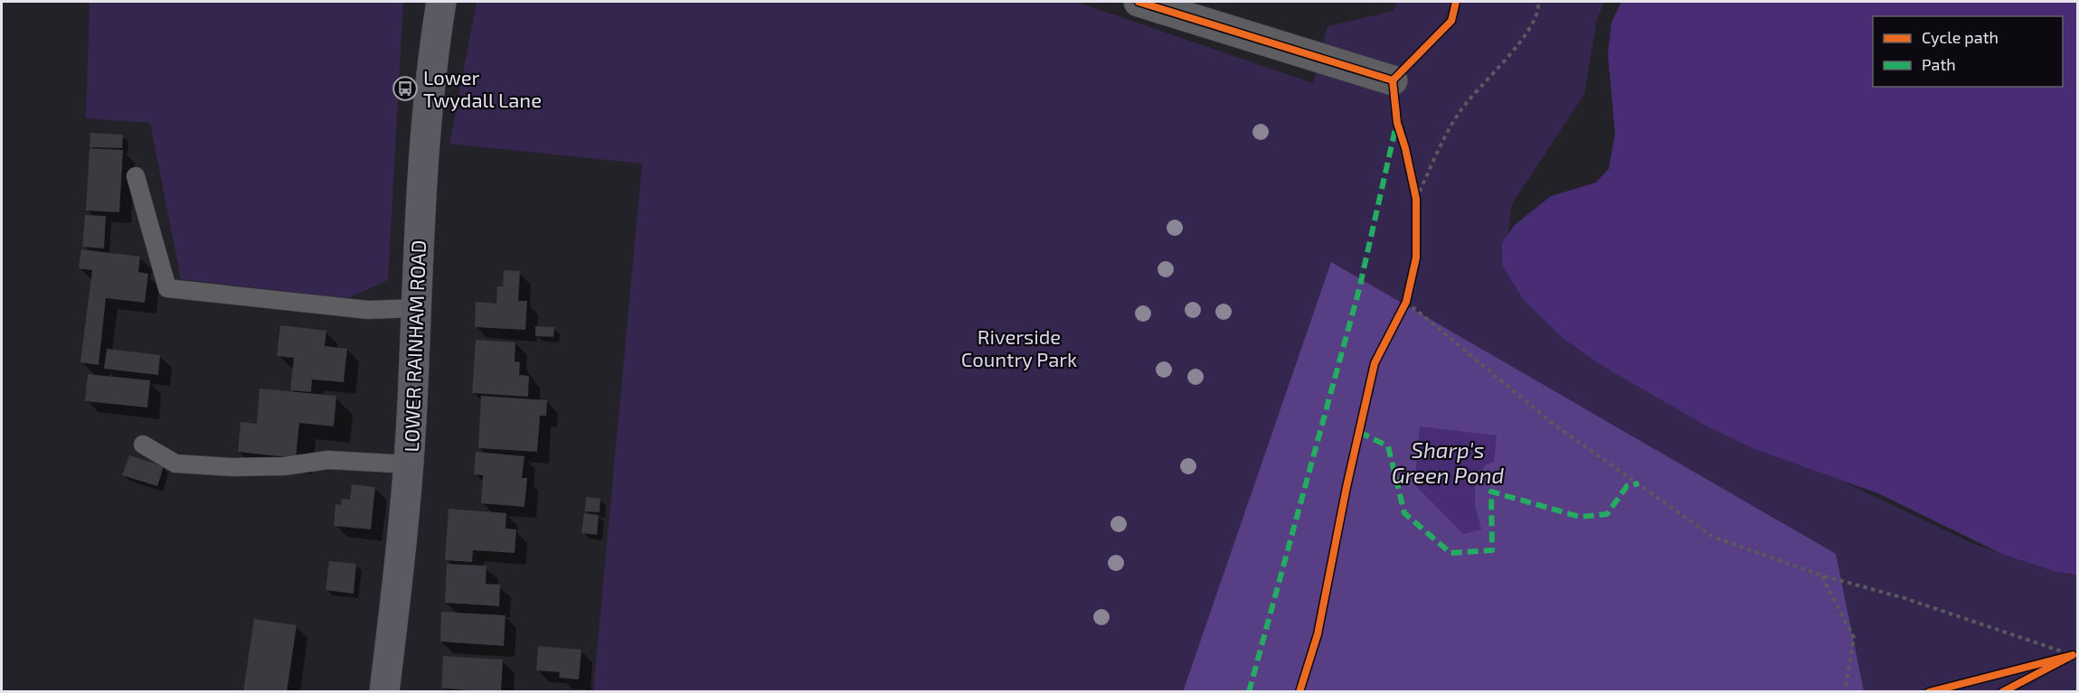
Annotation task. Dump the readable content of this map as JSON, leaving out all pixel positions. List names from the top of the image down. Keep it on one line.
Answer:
{"streets":{"main road":["LOWER RAINHAM ROAD"]},"water":["Sharp's Green Pond"],"parks":["Riverside Country Park"],"places":{"bus stop":["Lower Twydall Lane"]},"legend":["Cycle path","Path"]}
